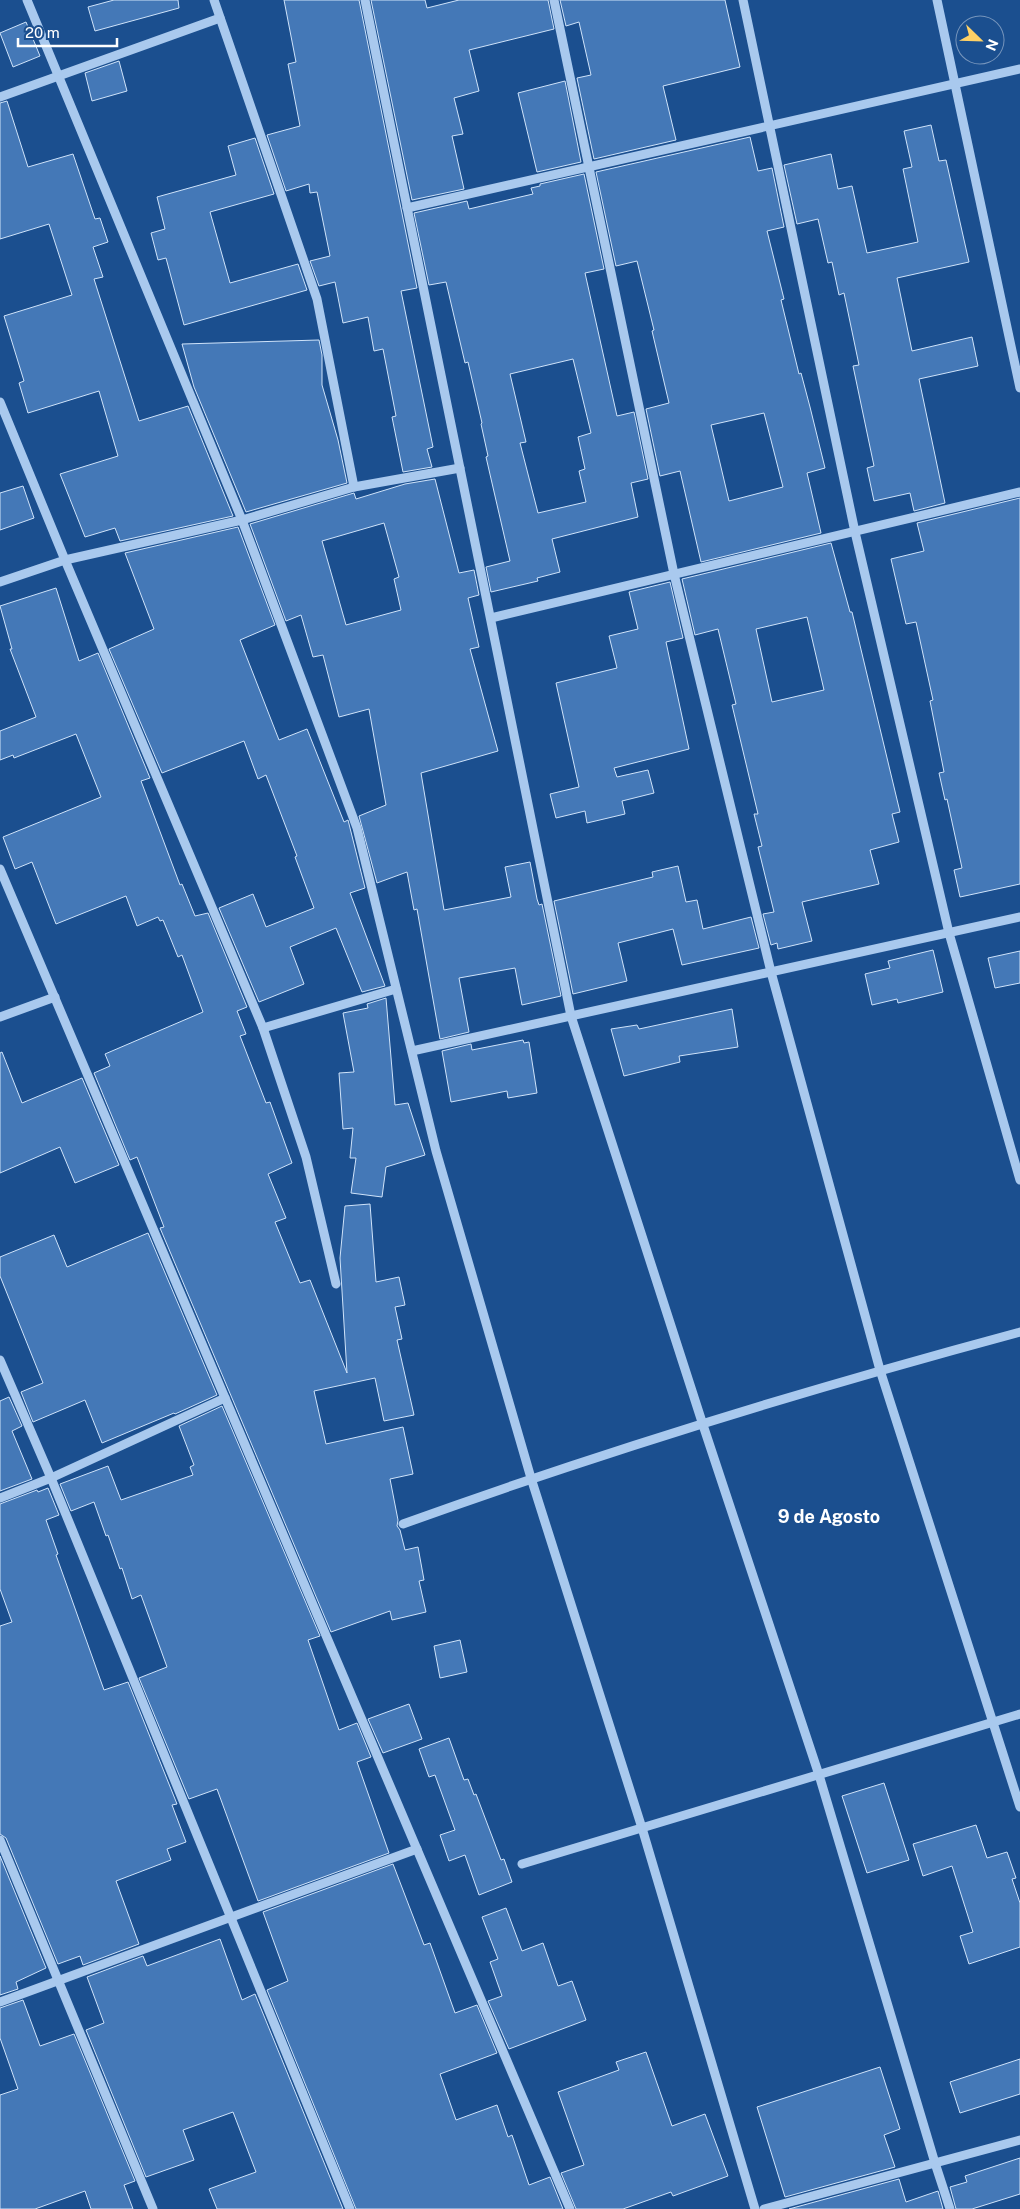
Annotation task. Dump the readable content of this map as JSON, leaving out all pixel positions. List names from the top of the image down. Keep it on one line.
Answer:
{"districts":["9 de Agosto"],"scale_bar":"20 m","north":"bottom right"}
